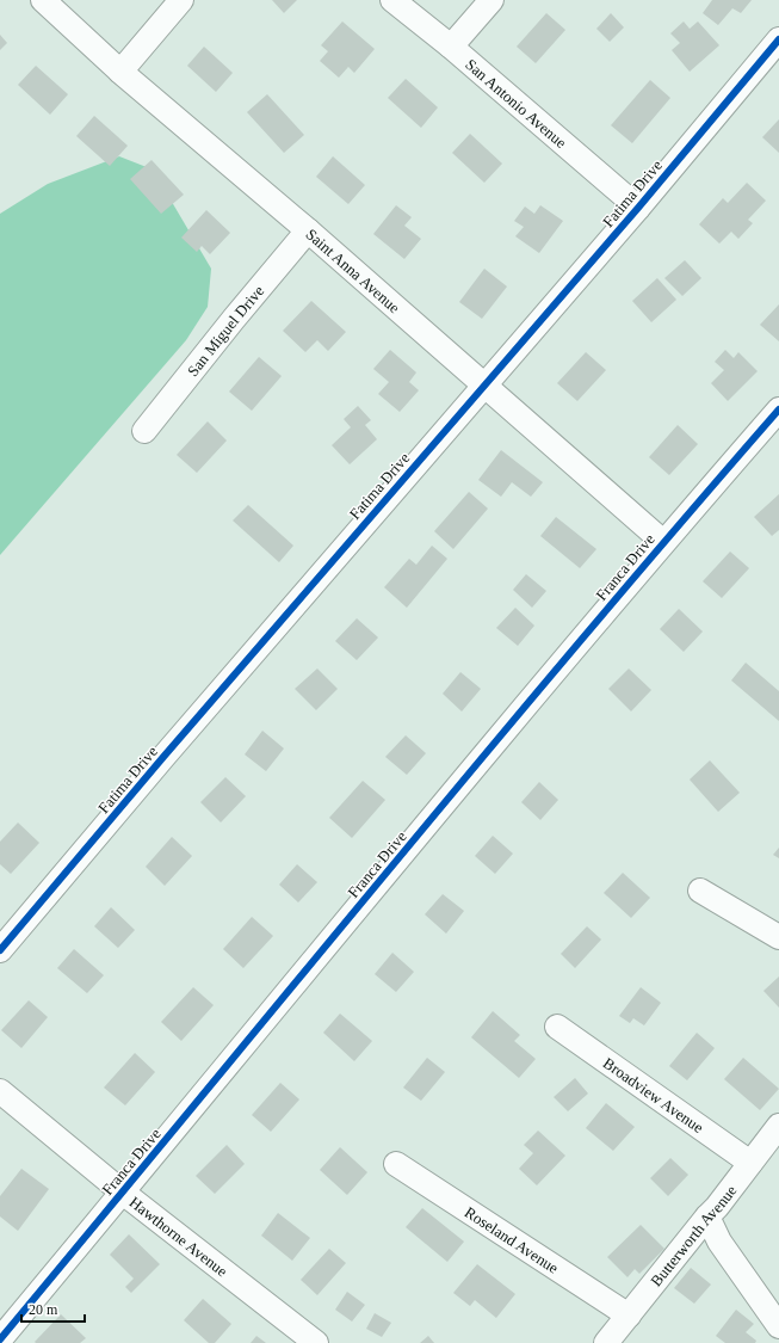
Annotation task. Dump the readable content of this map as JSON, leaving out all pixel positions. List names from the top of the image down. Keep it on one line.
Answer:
{"streets":{"street":["San Antonio Avenue","Fatima Drive","Saint Anna Avenue","San Miguel Drive","Franca Drive","Broadview Avenue","Butterworth Avenue","Hawthorne Avenue","Roseland Avenue"]},"crossings":[["San Antonio Avenue","Fatima Drive"],["Fatima Drive","Saint Anna Avenue"],["Saint Anna Avenue","San Miguel Drive"],["Saint Anna Avenue","Franca Drive"],["Franca Drive","Hawthorne Avenue"],["Broadview Avenue","Butterworth Avenue"],["Butterworth Avenue","Roseland Avenue"]],"scale_bar":"20 m"}
